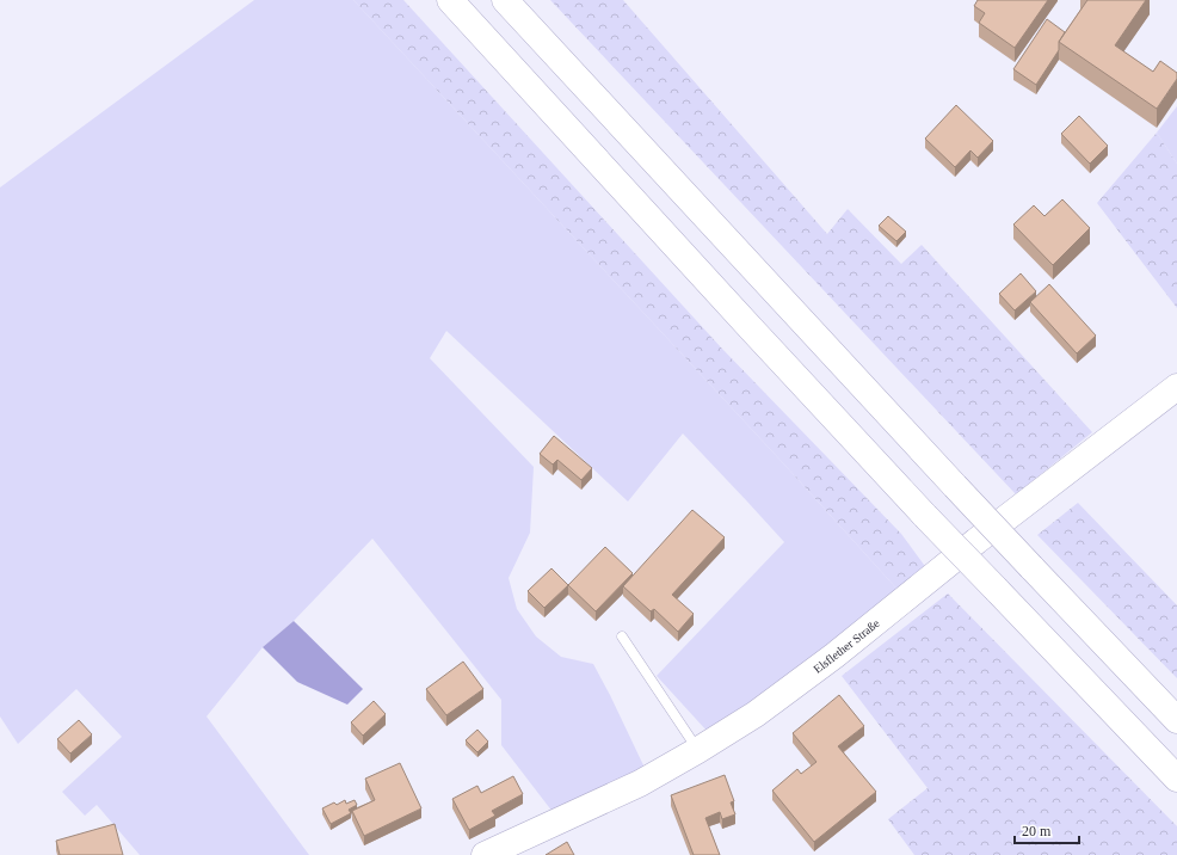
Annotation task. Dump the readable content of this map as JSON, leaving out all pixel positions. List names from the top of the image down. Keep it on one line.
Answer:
{"streets":{"main road":["Elsflether Straße"]},"scale_bar":"20 m"}
